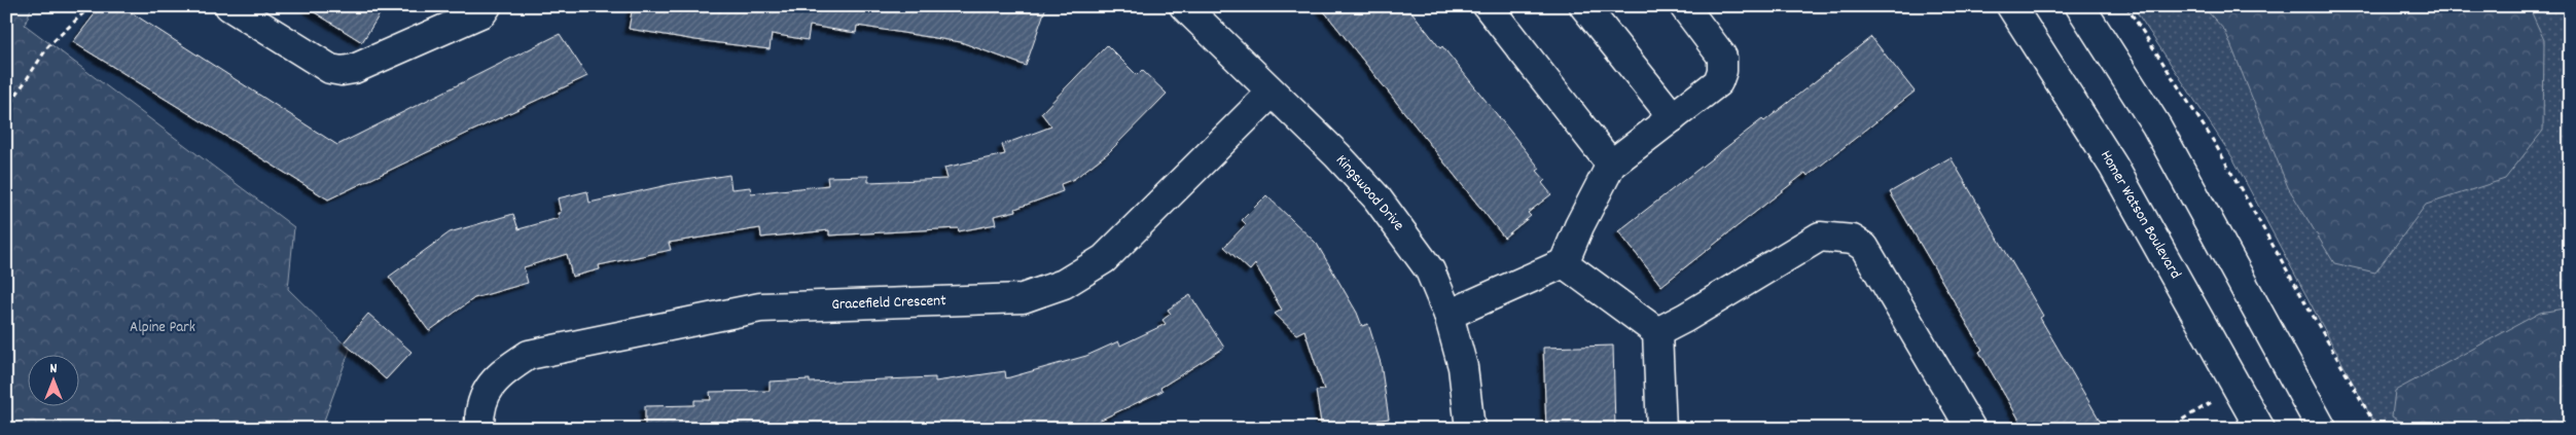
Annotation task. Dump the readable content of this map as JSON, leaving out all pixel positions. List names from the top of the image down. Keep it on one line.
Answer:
{"streets":{"street":["Kingswood Drive","Homer Watson Boulevard","Gracefield Crescent"]},"crossings":[["Kingswood Drive","Gracefield Crescent"]],"parks":["Alpine Park"],"north":"top"}
